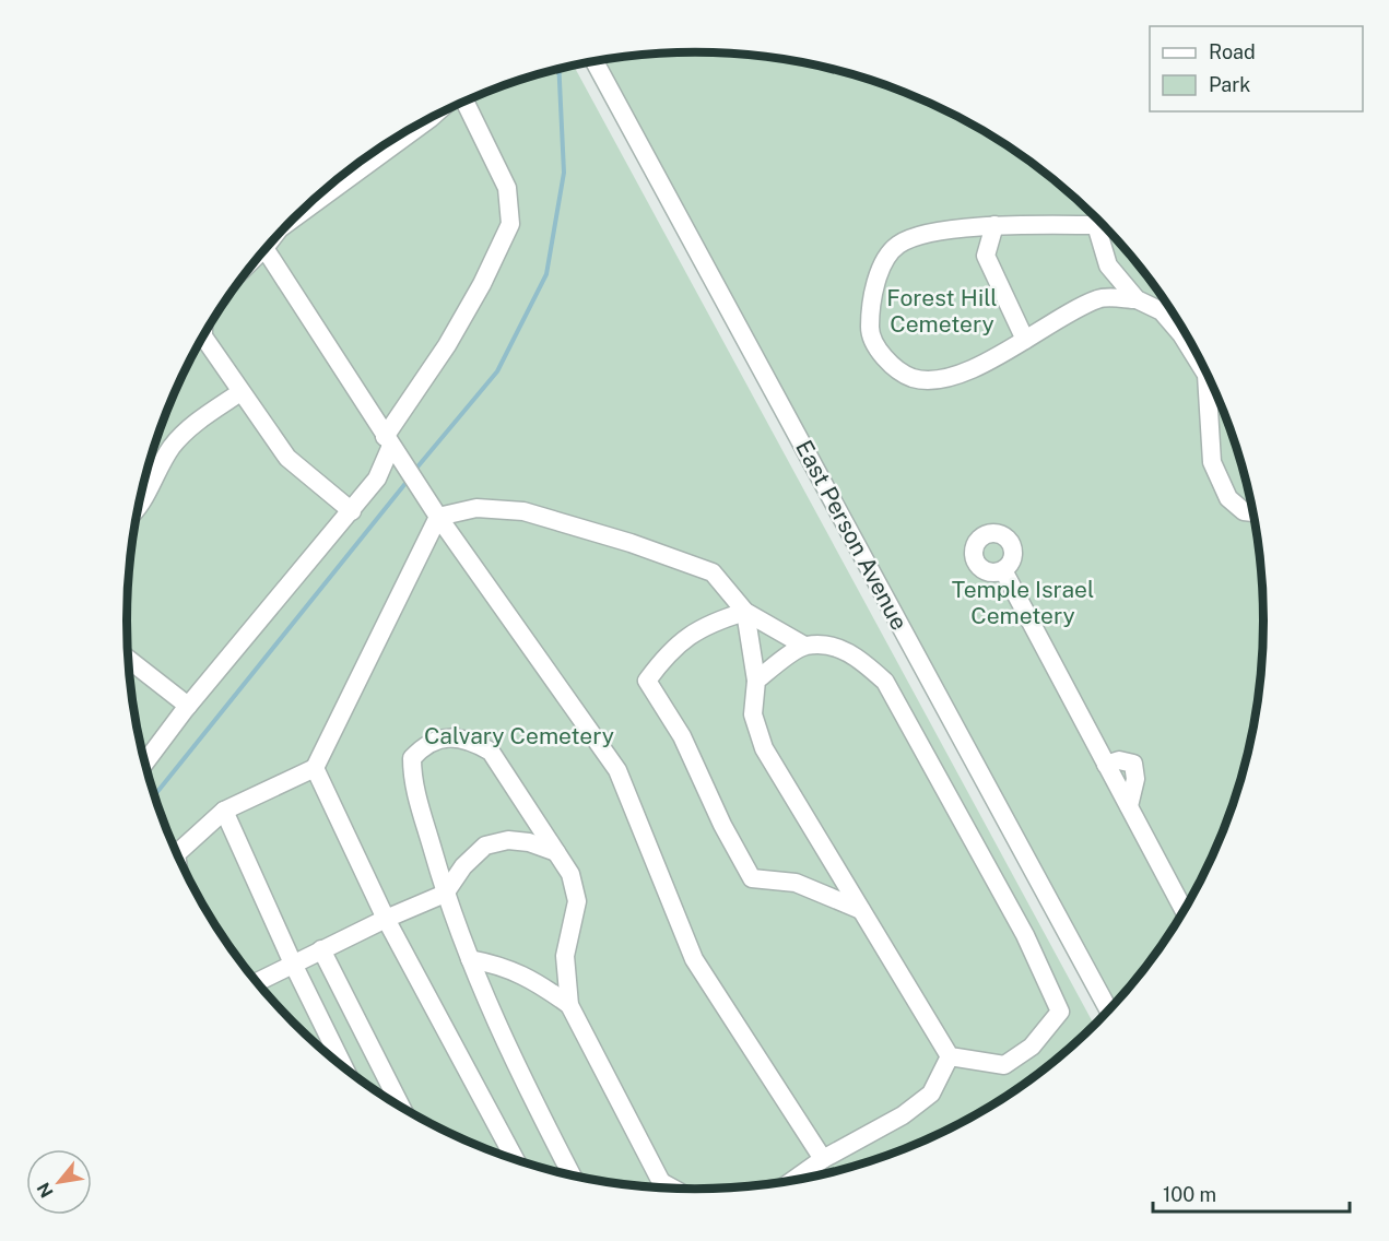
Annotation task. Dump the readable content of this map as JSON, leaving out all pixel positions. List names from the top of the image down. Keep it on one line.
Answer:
{"streets":{"street":["East Person Avenue"]},"parks":["Forest Hill Cemetery","Temple Israel Cemetery","Calvary Cemetery"],"legend":["Road","Park"],"scale_bar":"100 m","north":"bottom left"}
